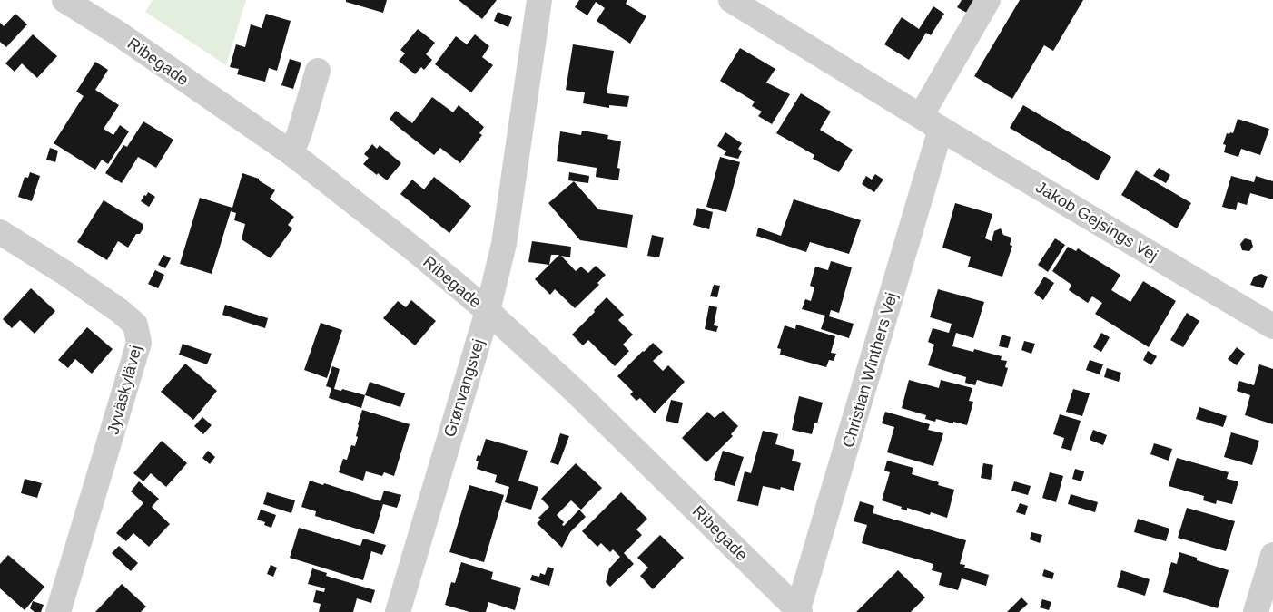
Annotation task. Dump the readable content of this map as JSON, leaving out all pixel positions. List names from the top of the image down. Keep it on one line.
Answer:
{"streets":{"street":["Ribegade","Jakob Gejsings Vej","Christian Winthers Vej","Grønvangsvej","Jyväskylävej"]},"crossings":[["Ribegade","Christian Winthers Vej"],["Ribegade","Grønvangsvej"],["Jakob Gejsings Vej","Christian Winthers Vej"]]}
